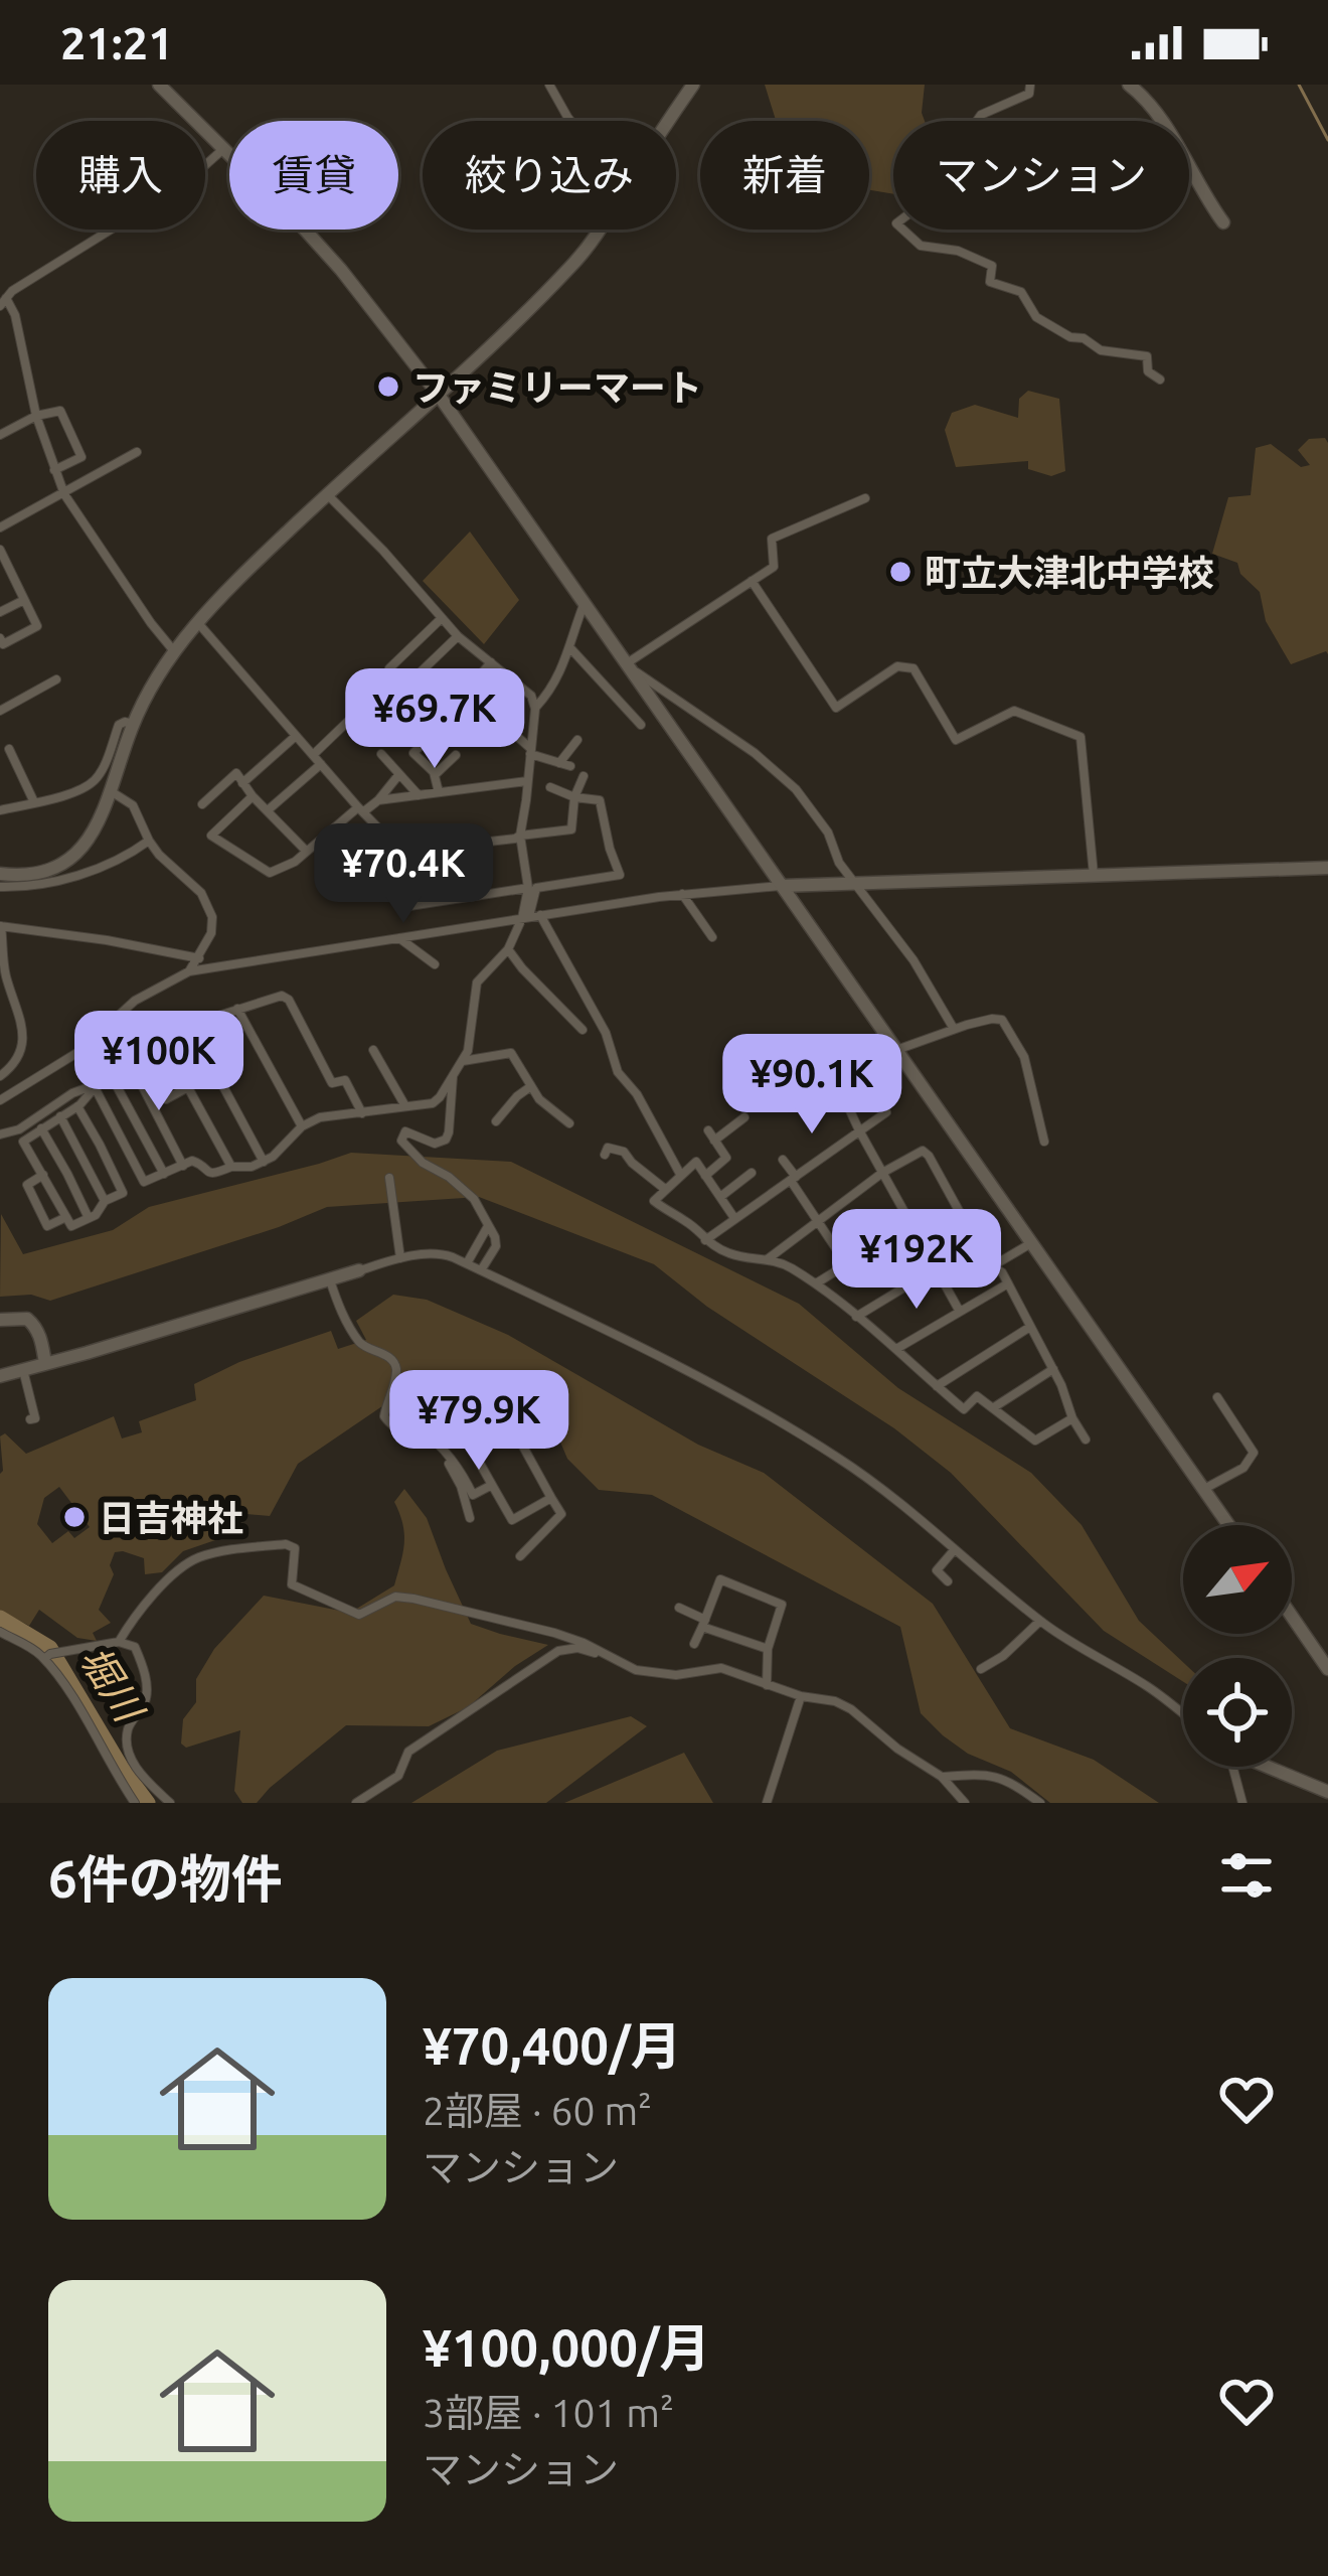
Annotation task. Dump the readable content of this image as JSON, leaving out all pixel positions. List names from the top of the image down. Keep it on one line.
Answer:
{"water":["堀川"],"places":["ファミリーマート","町立大津北中学校","日吉神社"],"north":"top right","page":{"status":"21:21","chip":["購入","賃貸","絞り込み","新着","マンション"],"price":["¥69.7K","¥70.4K","¥100K","¥90.1K","¥192K","¥79.9K"],"heading":"6件の物件","list":[{"name":"¥70,400/月","note":"2部屋 · 60 m² · マンション"},{"name":"¥100,000/月","note":"3部屋 · 101 m² · マンション"}]}}
